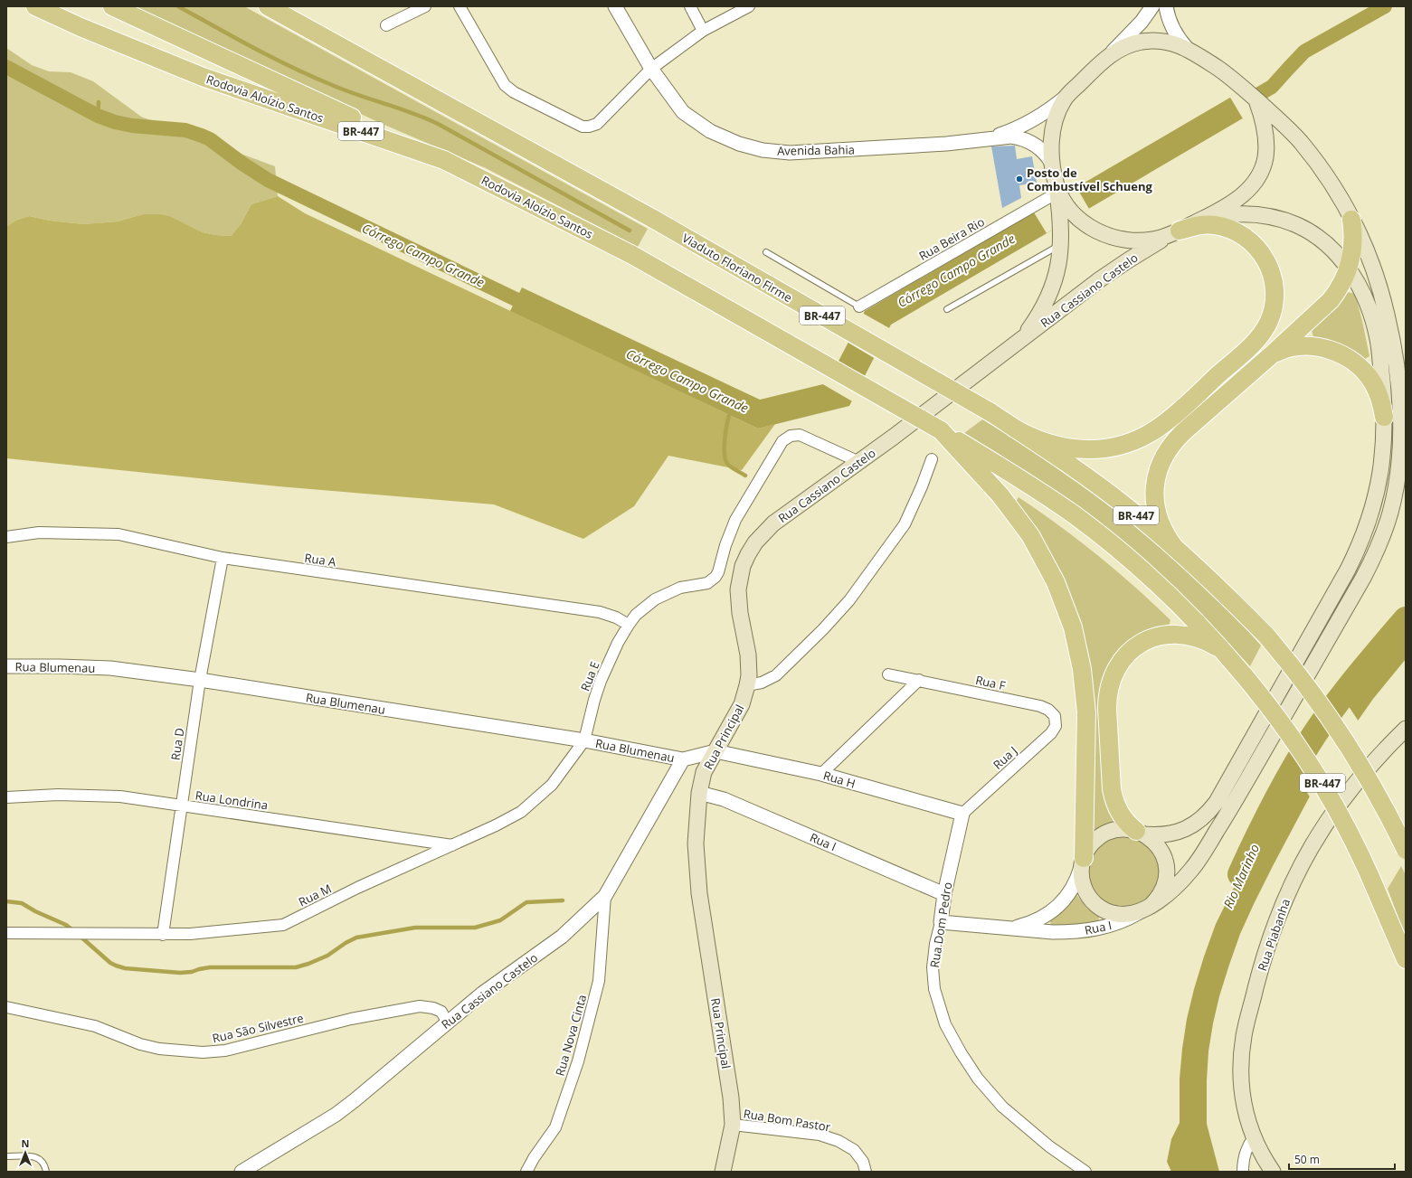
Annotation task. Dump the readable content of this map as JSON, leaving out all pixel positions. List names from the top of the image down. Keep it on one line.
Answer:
{"streets":{"main road":["Rodovia Aloízio Santos","BR-447","Viaduto Floriano Firme","Rua Cassiano Castelo","Rua Principal","Rua Piabanha"],"street":["Avenida Bahia","Rua Beira Rio","Rua A","Rua Blumenau","Rua E","Rua F","Rua D","Rua J","Rua H","Rua Londrina","Rua I","Rua M","Rua Dom Pedro","Rua São Silvestre","Rua Nova Cinta","Rua Bom Pastor"]},"crossings":[["Rodovia Aloízio Santos","BR-447"],["BR-447","Viaduto Floriano Firme"],["Avenida Bahia","Rua Cassiano Castelo"],["Rua Beira Rio","Rua Cassiano Castelo"],["Rua Cassiano Castelo","Rua Blumenau"],["Rua Cassiano Castelo","Rua E"],["Rua Cassiano Castelo","Rua Principal"],["Rua Cassiano Castelo","Rua São Silvestre"],["Rua Cassiano Castelo","Rua Nova Cinta"],["Rua A","Rua E"],["Rua A","Rua D"],["Rua Blumenau","Rua E"],["Rua Blumenau","Rua D"],["Rua Blumenau","Rua M"],["Rua E","Rua M"],["Rua F","Rua J"],["Rua Principal","Rua H"],["Rua Principal","Rua I"],["Rua Principal","Rua Bom Pastor"],["Rua D","Rua Londrina"],["Rua D","Rua M"],["Rua J","Rua H"],["Rua J","Rua Dom Pedro"],["Rua H","Rua Dom Pedro"],["Rua Londrina","Rua M"],["Rua I","Rua Dom Pedro"]],"water":["Córrego Campo Grande","Rio Marinho"],"places":["Posto de Combustível Schueng"],"scale_bar":"50 m","north":"top"}
